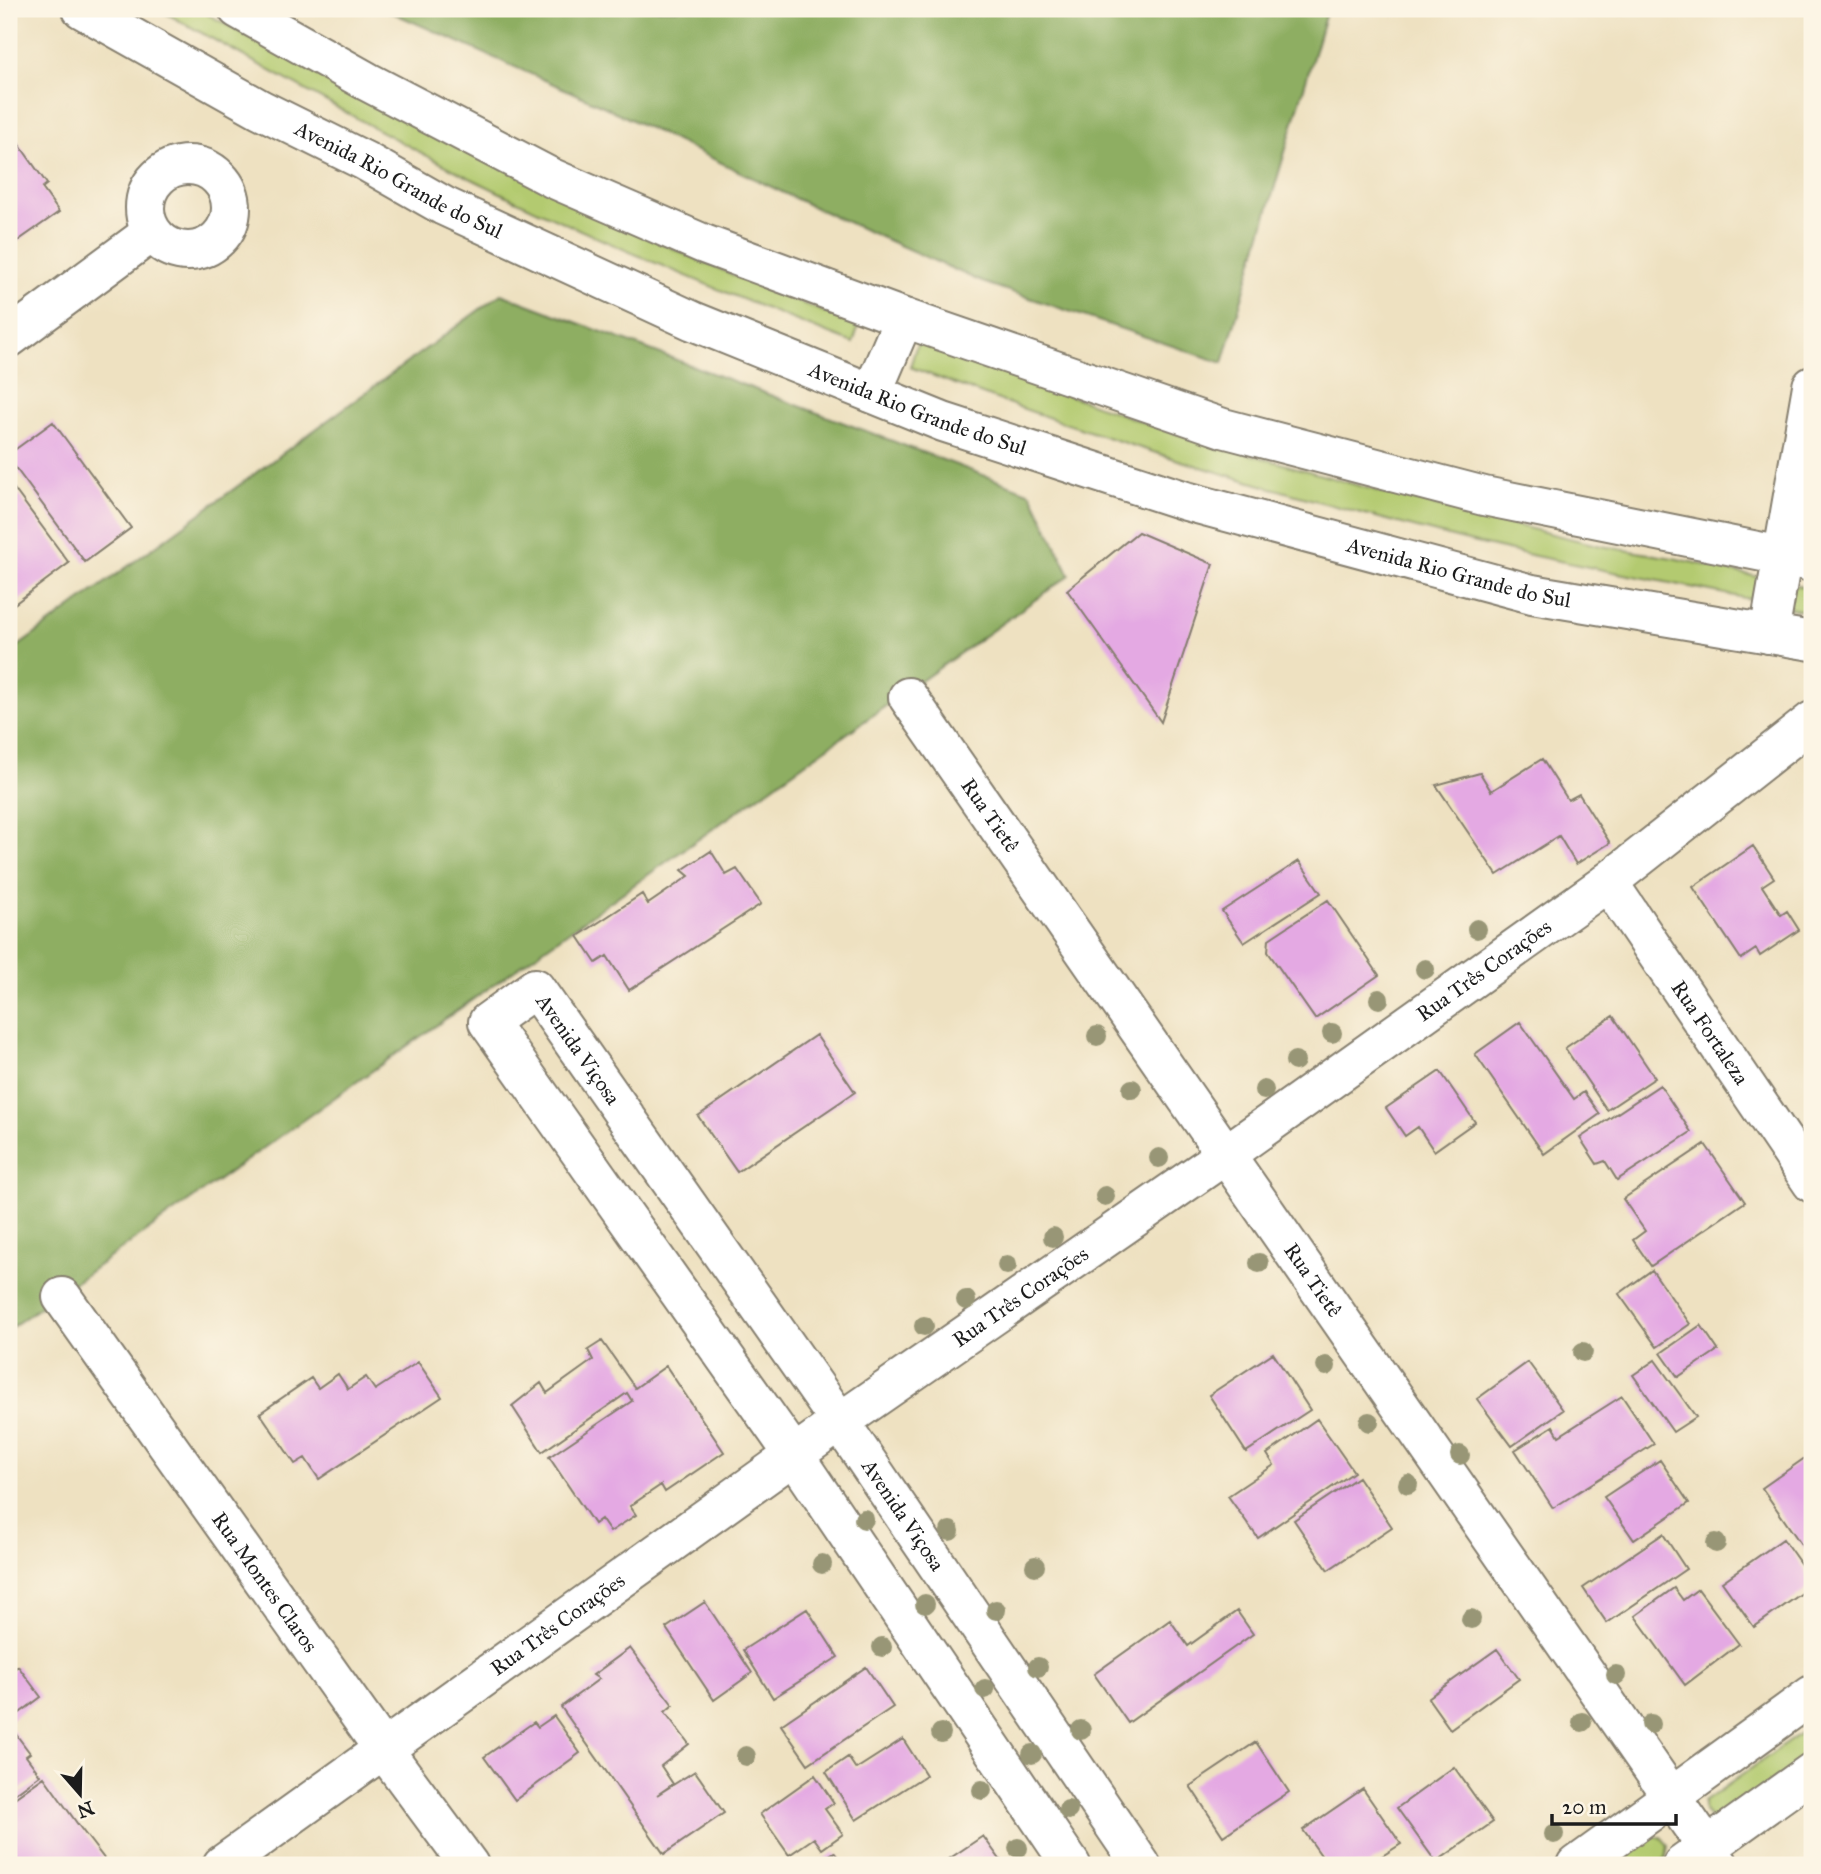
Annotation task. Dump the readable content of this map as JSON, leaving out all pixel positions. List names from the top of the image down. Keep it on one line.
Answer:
{"streets":{"street":["Avenida Rio Grande do Sul","Rua Tietê","Rua Três Corações","Rua Fortaleza","Avenida Viçosa","Rua Montes Claros"]},"crossings":[["Rua Tietê","Rua Três Corações"],["Rua Três Corações","Rua Fortaleza"],["Rua Três Corações","Avenida Viçosa"],["Rua Três Corações","Rua Montes Claros"]],"scale_bar":"20 m","north":"bottom"}
